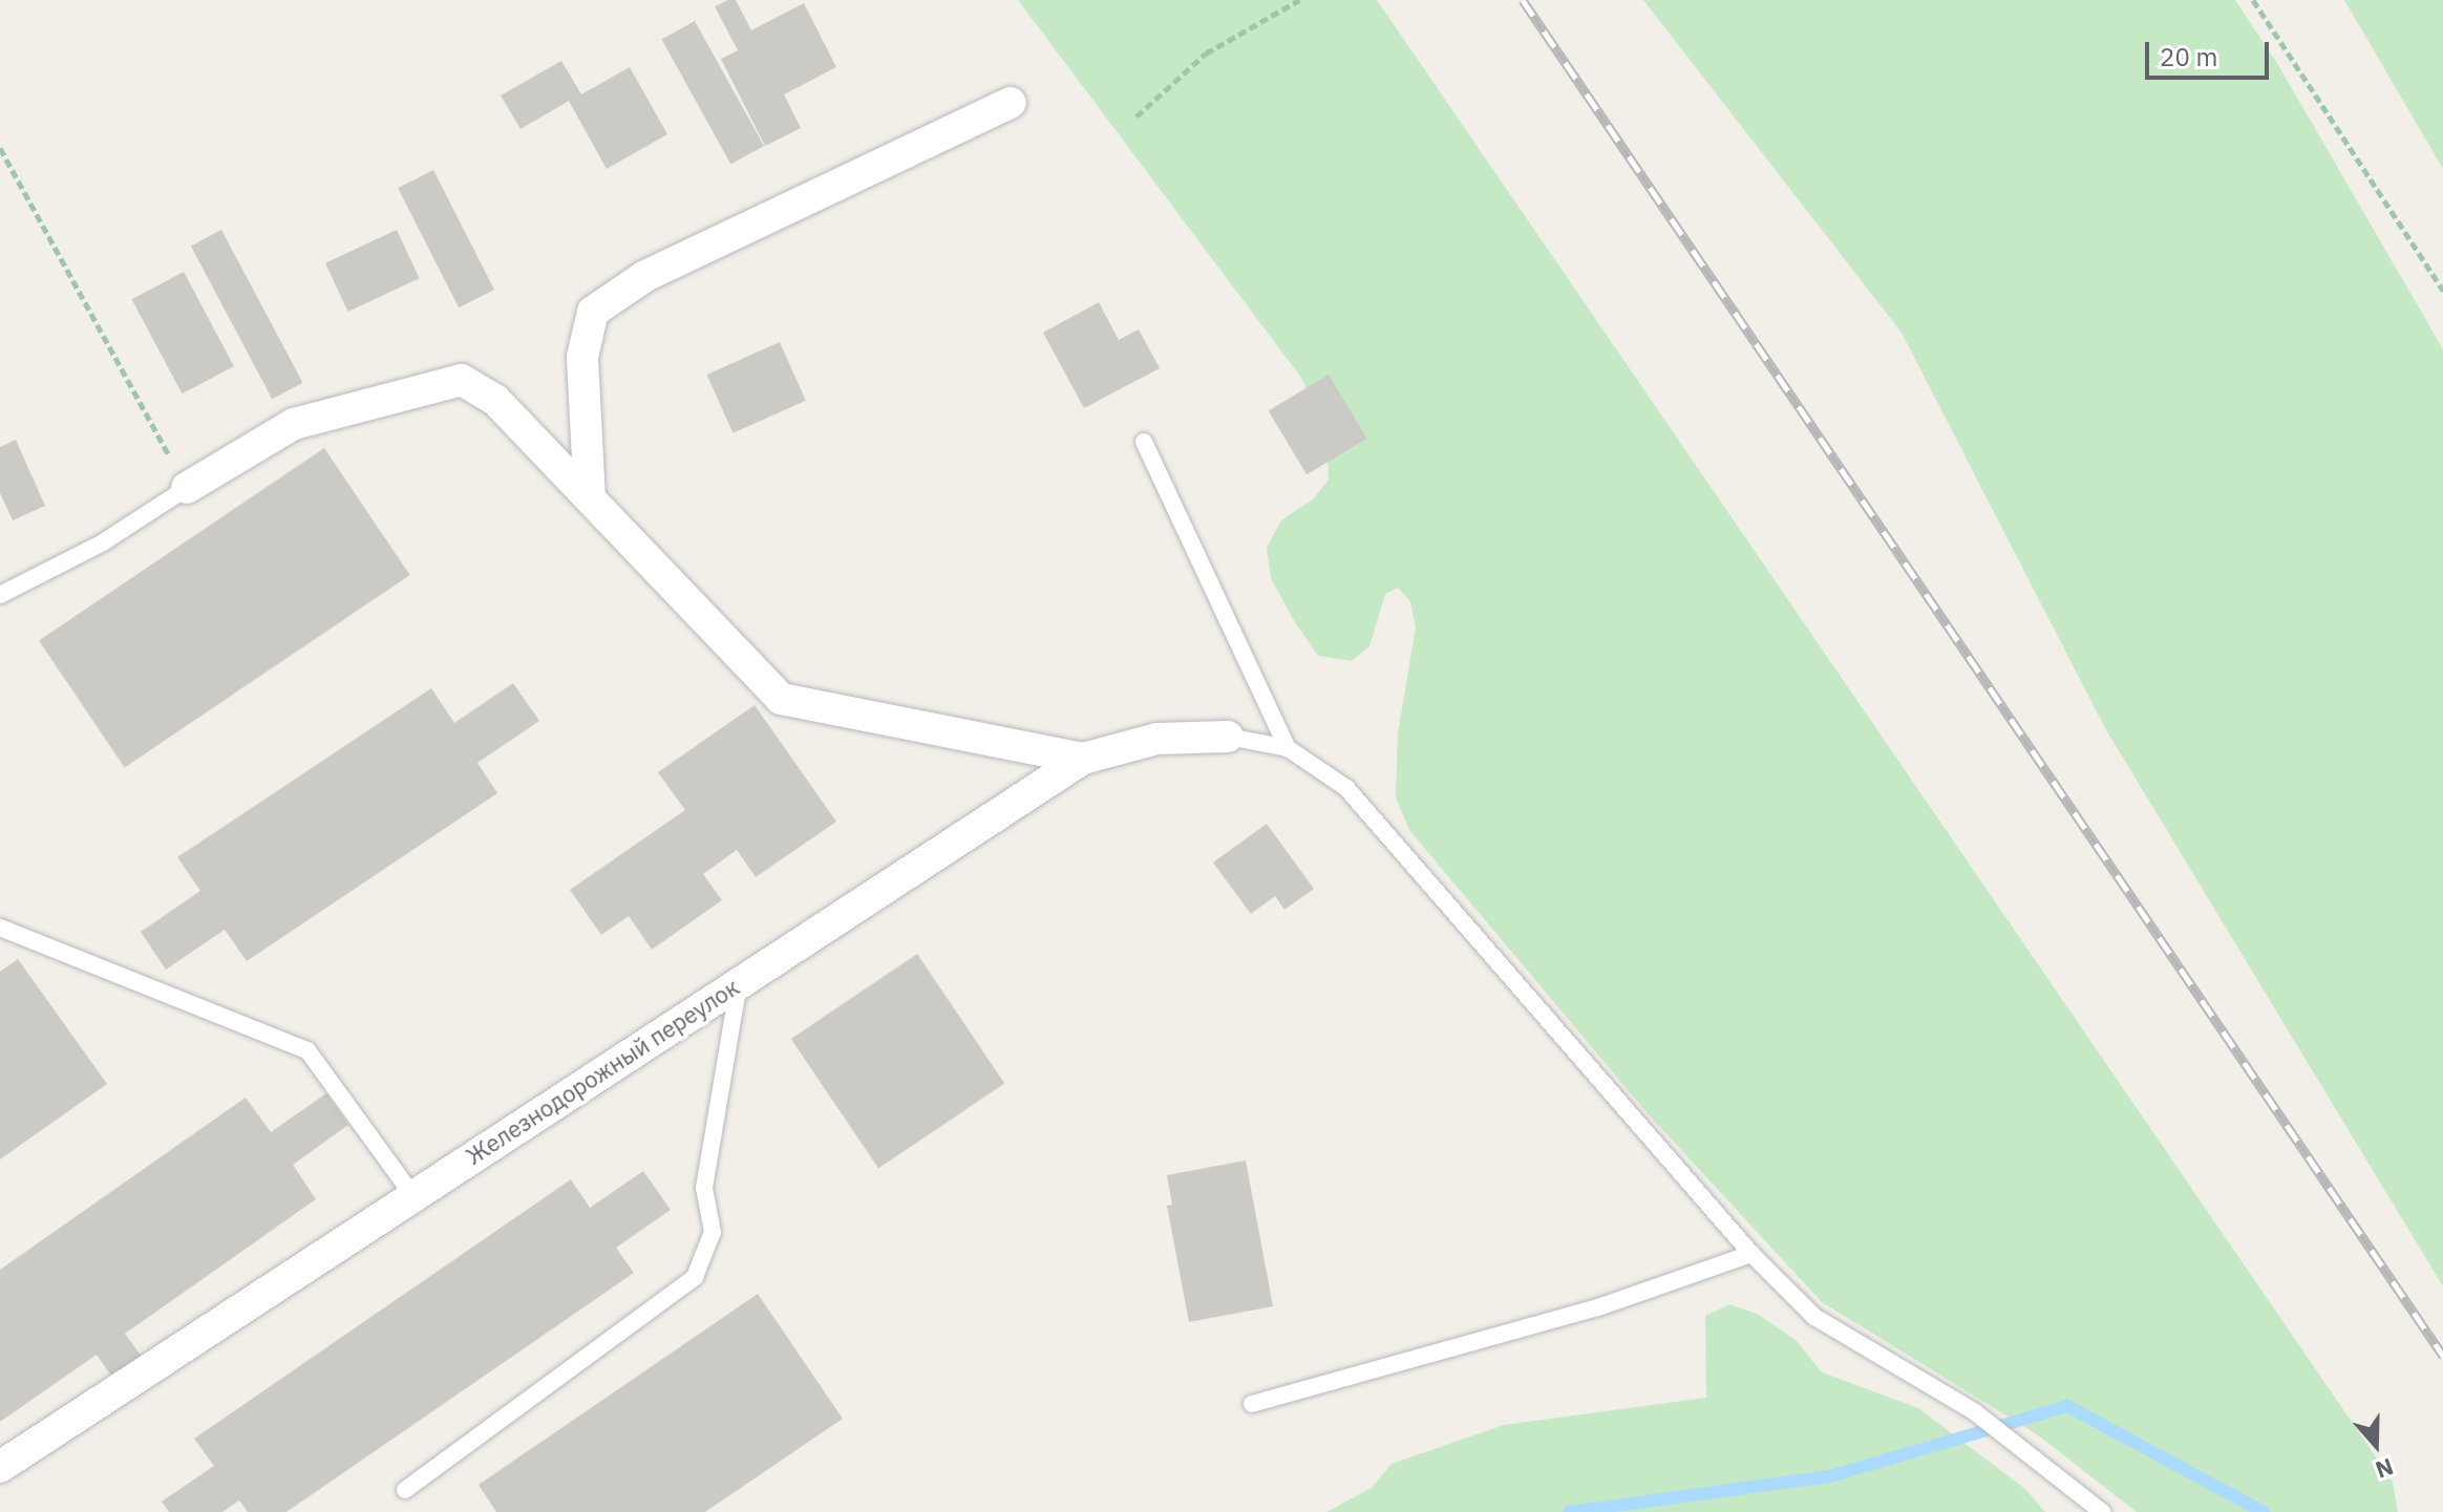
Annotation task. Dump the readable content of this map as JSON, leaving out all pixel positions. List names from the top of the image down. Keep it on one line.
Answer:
{"streets":{"street":["Железнодорожный переулок"]},"scale_bar":"20 m","north":"bottom"}
